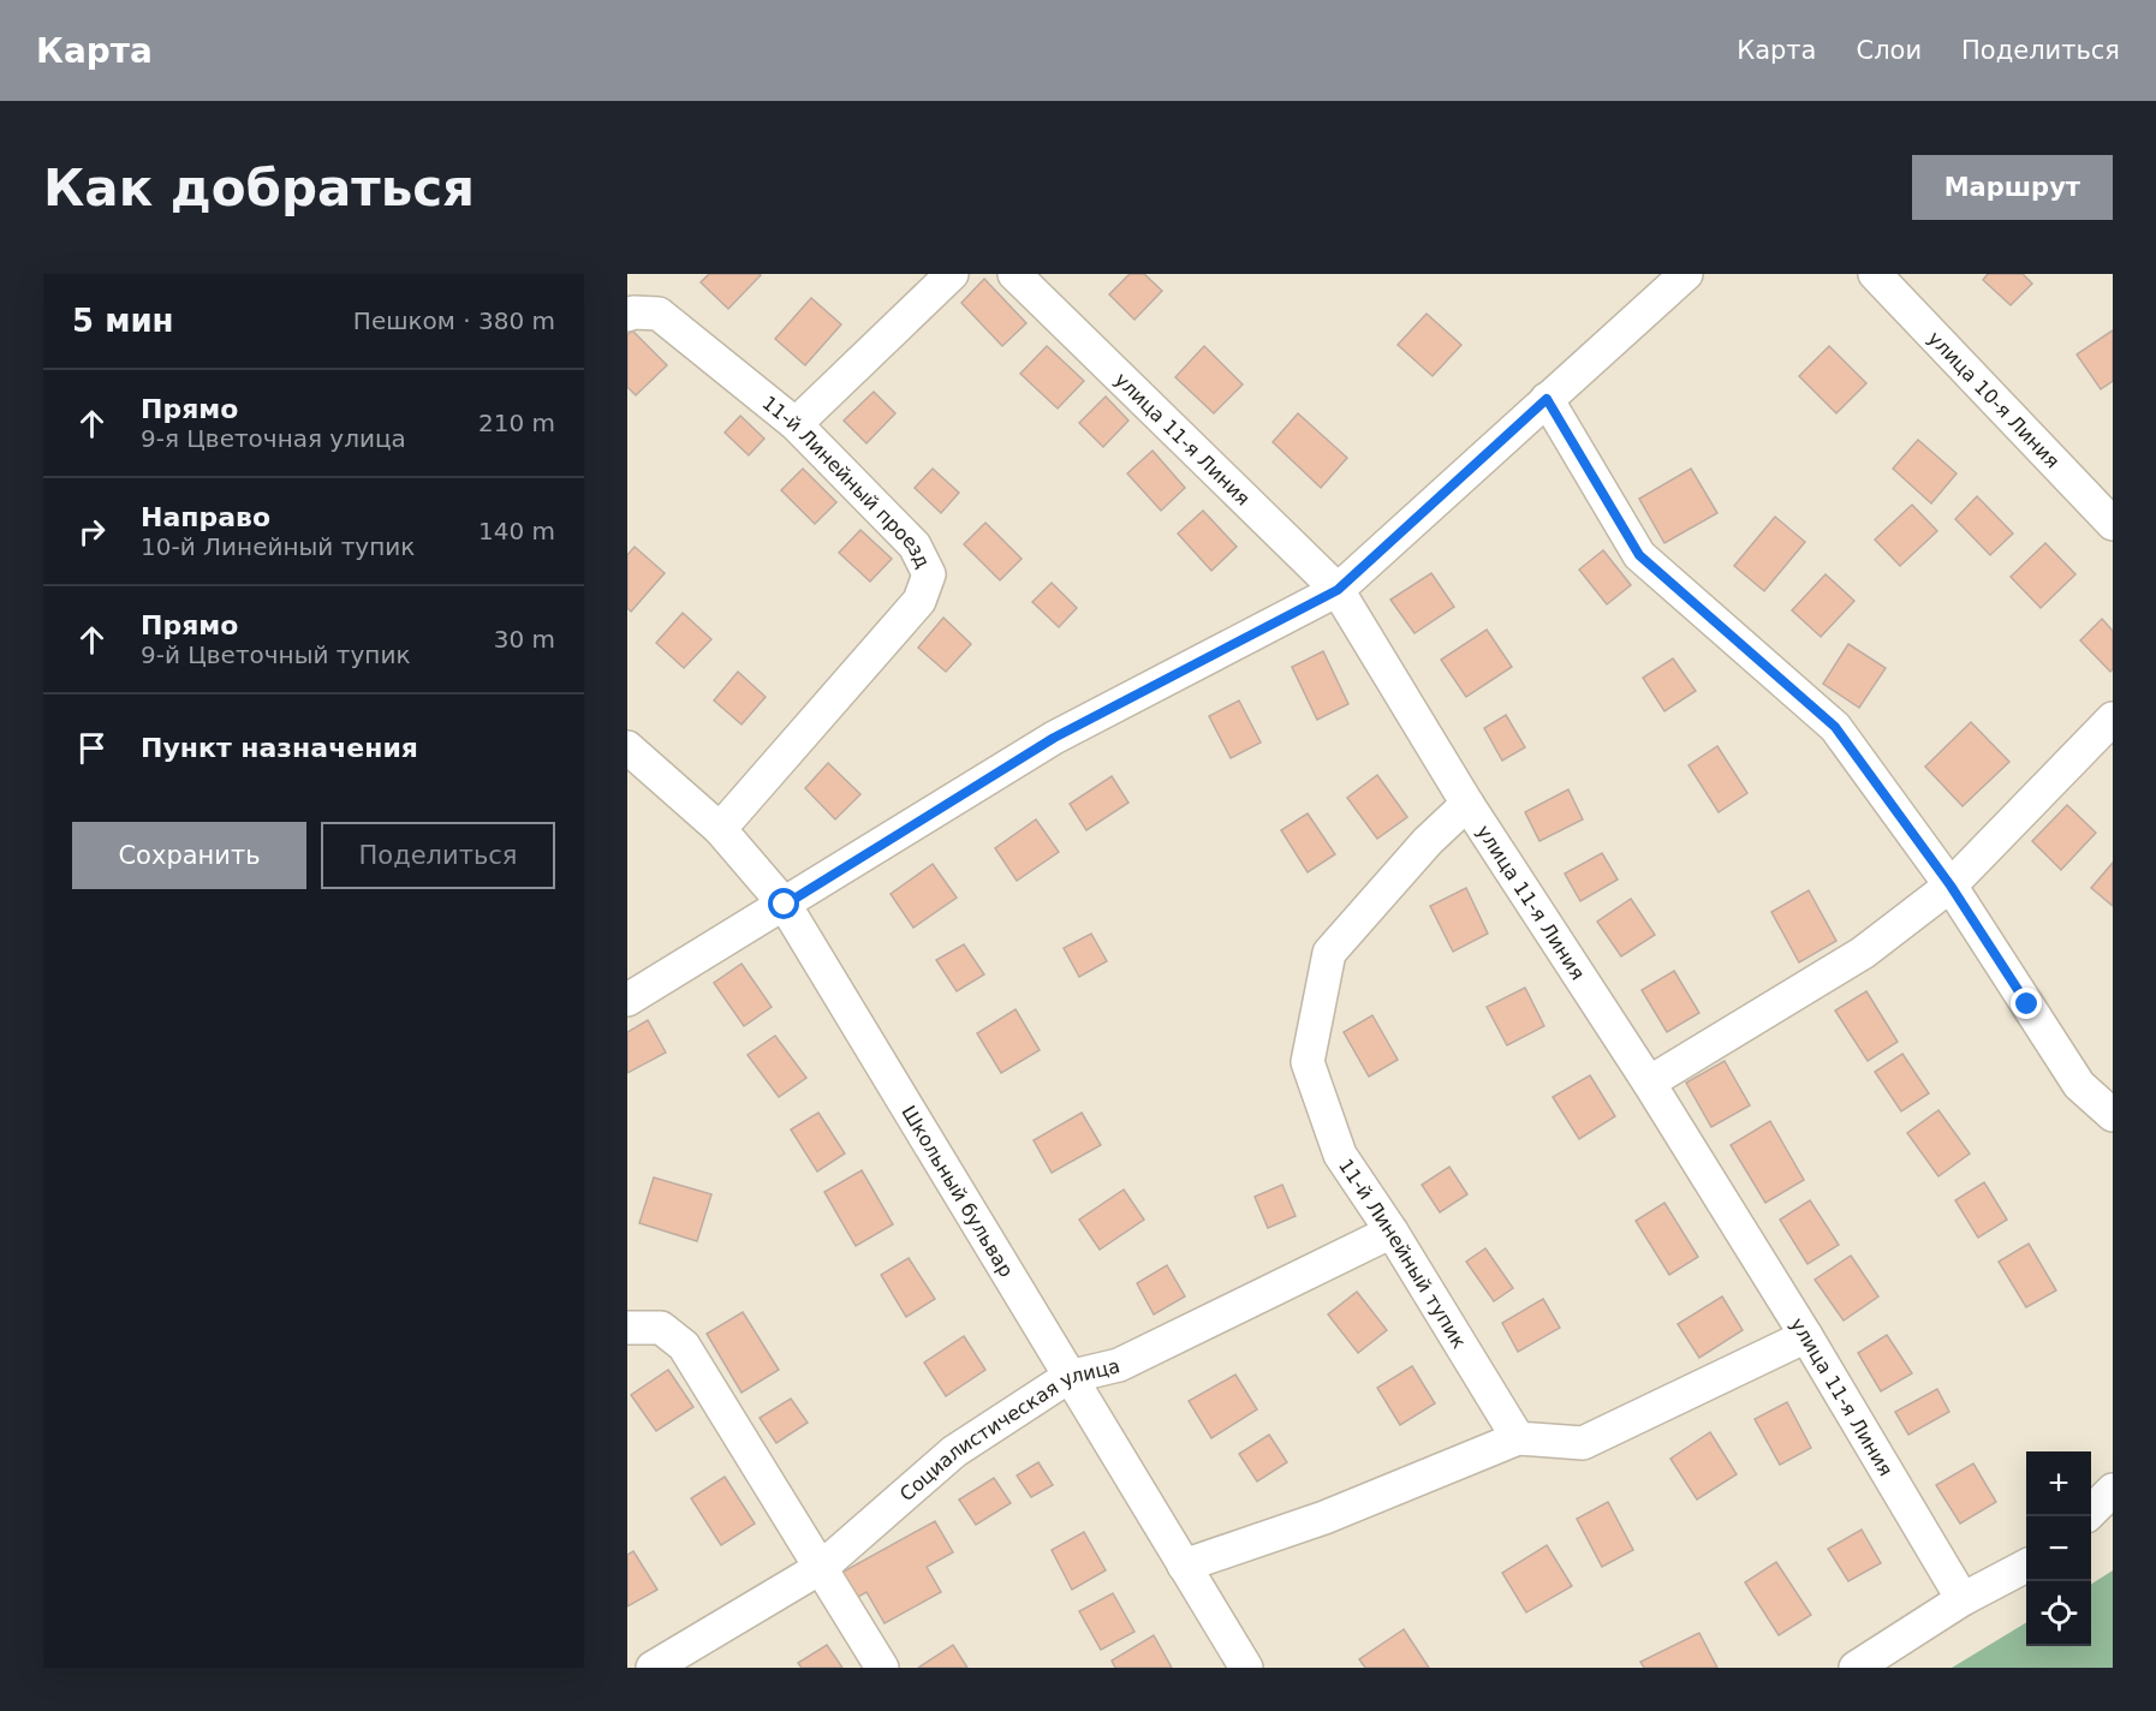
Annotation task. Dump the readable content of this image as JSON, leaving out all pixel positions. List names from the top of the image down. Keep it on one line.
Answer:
{"streets":{"lane":["улица 10-я Линия","улица 11-я Линия","11-й Линейный проезд","Школьный бульвар","11-й Линейный тупик","Социалистическая улица"]},"crossings":[["улица 11-я Линия","11-й Линейный тупик"],["11-й Линейный проезд","Школьный бульвар"],["Школьный бульвар","Социалистическая улица"],["11-й Линейный тупик","Социалистическая улица"]],"page":{"header":"Карта","nav":["Карта","Слои","Поделиться"],"buttons":["Маршрут",["Сохранить","Поделиться"]],"title":"Как добраться","heading":["5 мин","Пешком · 380 m"],"list":[["Прямо","9-я Цветочная улица","210 m"],["Направо","10-й Линейный тупик","140 m"],["Прямо","9-й Цветочный тупик","30 m"],"Пункт назначения"],"map_buttons":["+","−"]}}
